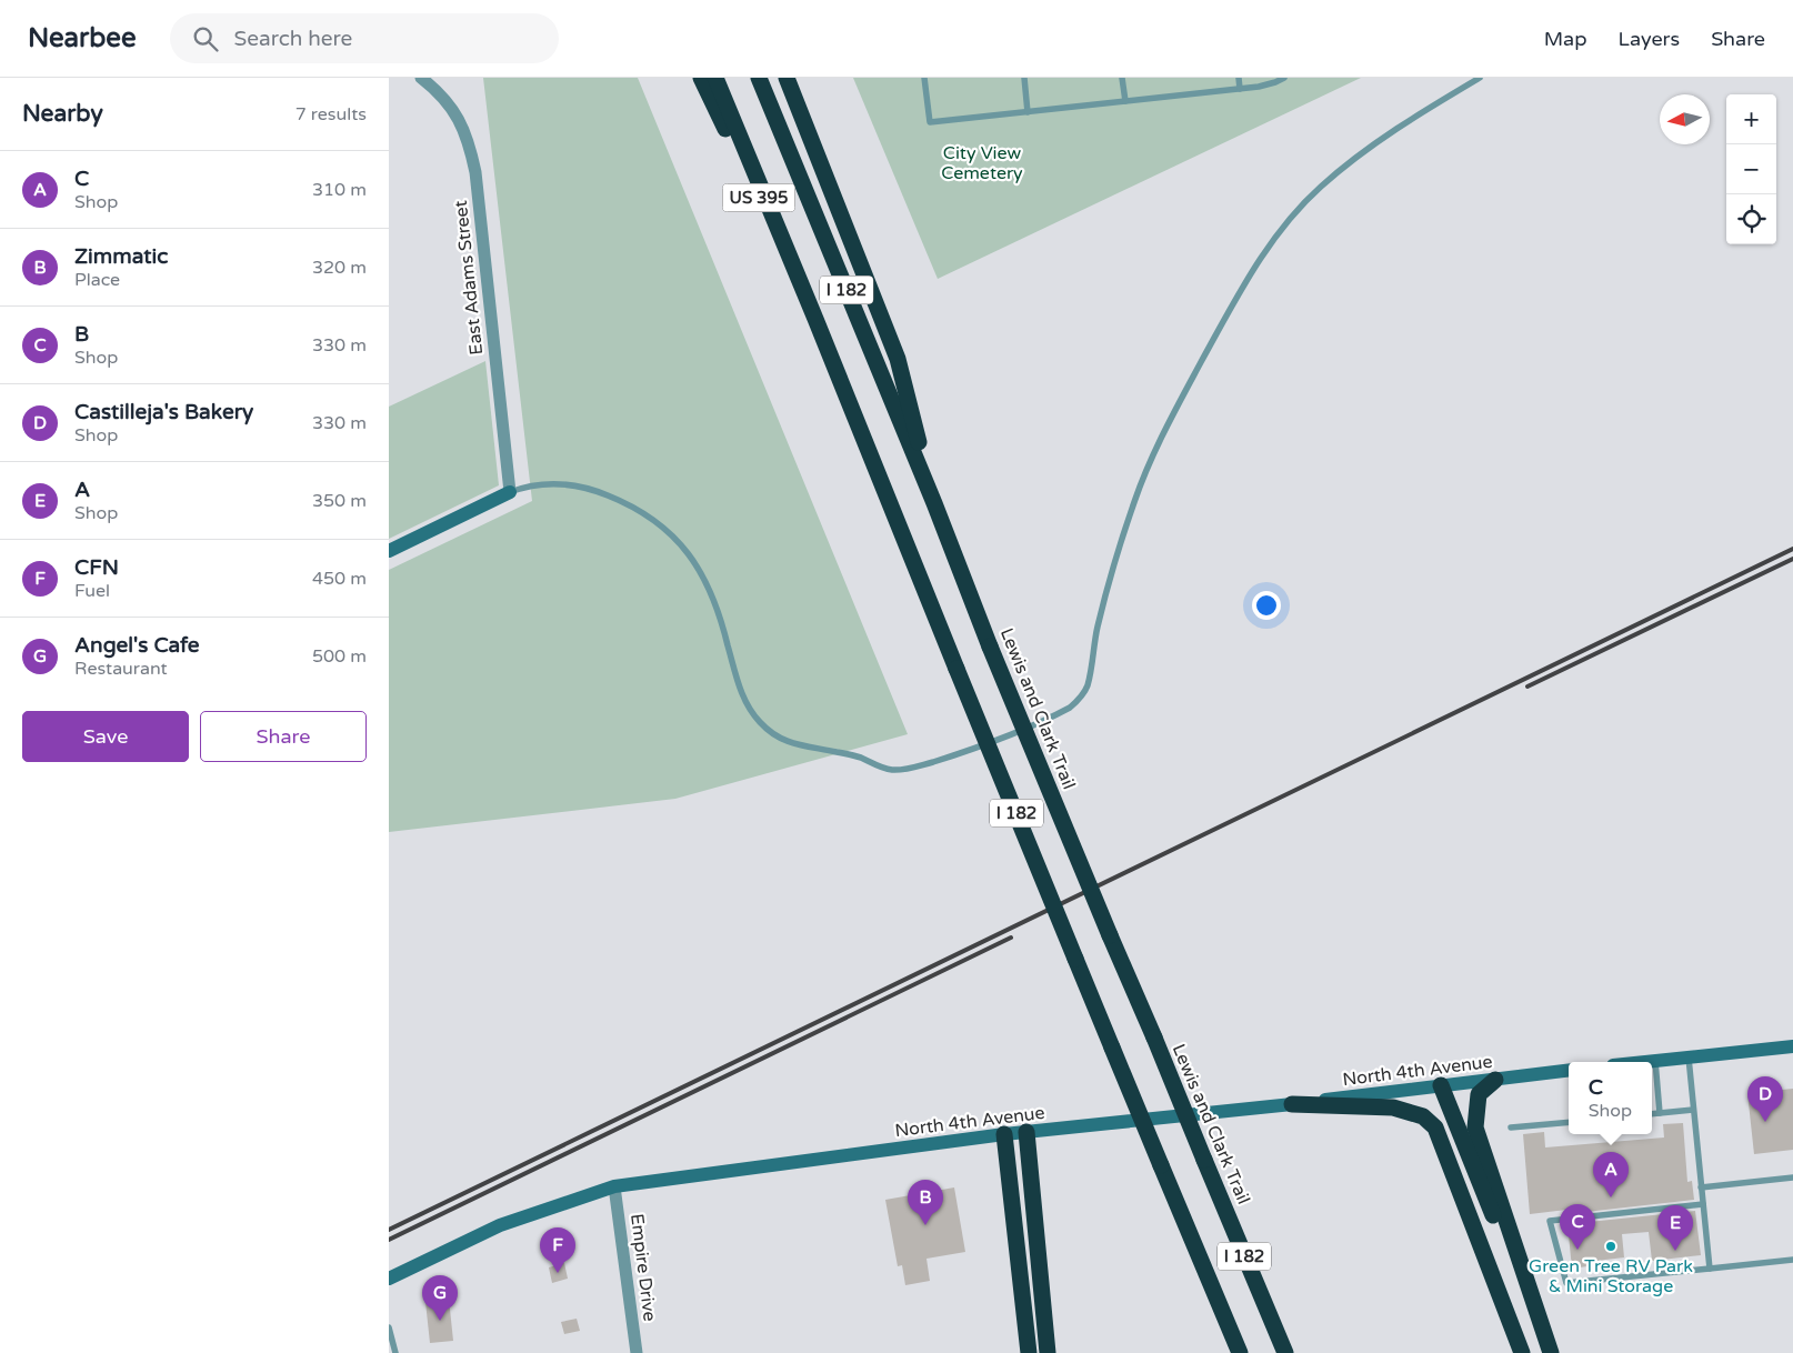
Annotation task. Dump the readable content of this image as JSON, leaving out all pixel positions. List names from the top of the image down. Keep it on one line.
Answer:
{"streets":{"highway":["US 395","I 182","Lewis and Clark Trail"],"main road":["North 4th Avenue"],"street":["East Adams Street","Empire Drive"]},"crossings":[["US 395","I 182"],["North 4th Avenue","Empire Drive"]],"parks":["City View Cemetery"],"places":["Green Tree RV Park & Mini Storage"],"north":"left","page":{"header":"Nearbee","search":"Search here","nav":["Map","Layers","Share"],"heading":["Nearby","7 results"],"map_buttons":["+","−"],"list":[{"mark":"A","name":"C","note":"Shop","value":"310 m"},{"mark":"B","name":"Zimmatic","note":"Place","value":"320 m"},{"mark":"C","name":"B","note":"Shop","value":"330 m"},{"mark":"D","name":"Castilleja's Bakery","note":"Shop","value":"330 m"},{"mark":"E","name":"A","note":"Shop","value":"350 m"},{"mark":"F","name":"CFN","note":"Fuel","value":"450 m"},{"mark":"G","name":"Angel's Cafe","note":"Restaurant","value":"500 m"}],"buttons":["Save","Share"],"popup":["C","Shop"],"pins":["D","A","B","C","E","F","G"]}}
